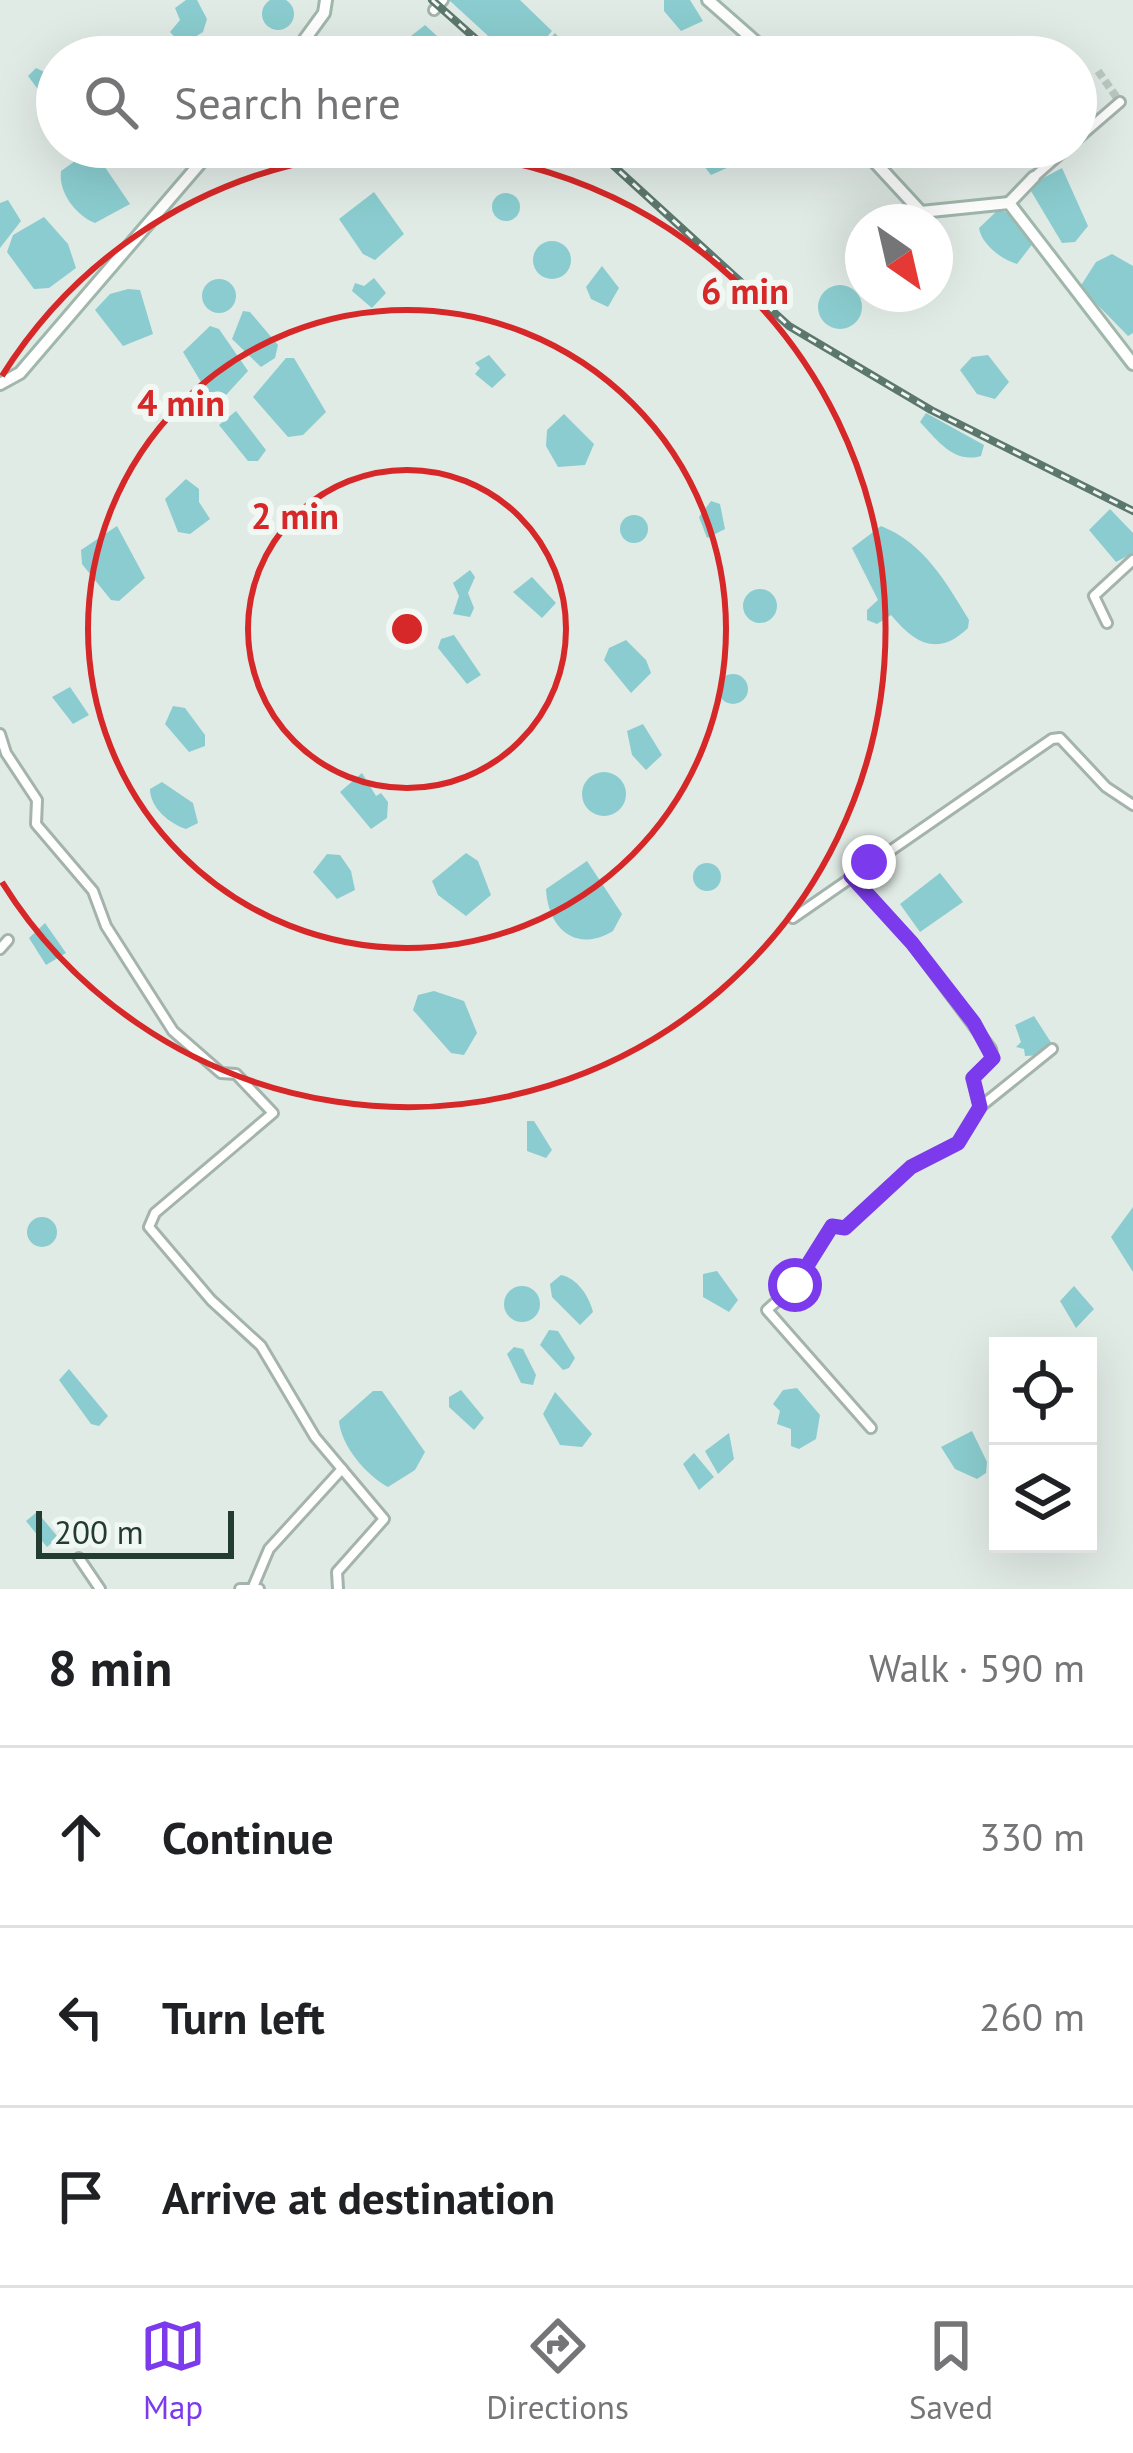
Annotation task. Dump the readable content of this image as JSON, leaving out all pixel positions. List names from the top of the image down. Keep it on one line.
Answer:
{"scale_bar":"200 m","north":"bottom right","page":{"search":"Search here","scale":"200 m","heading":["8 min","Walk · 590 m"],"list":[["Continue","330 m"],["Turn left","260 m"],"Arrive at destination"],"nav":["Map","Directions","Saved"]},"rings":["6 min","4 min","2 min"]}
